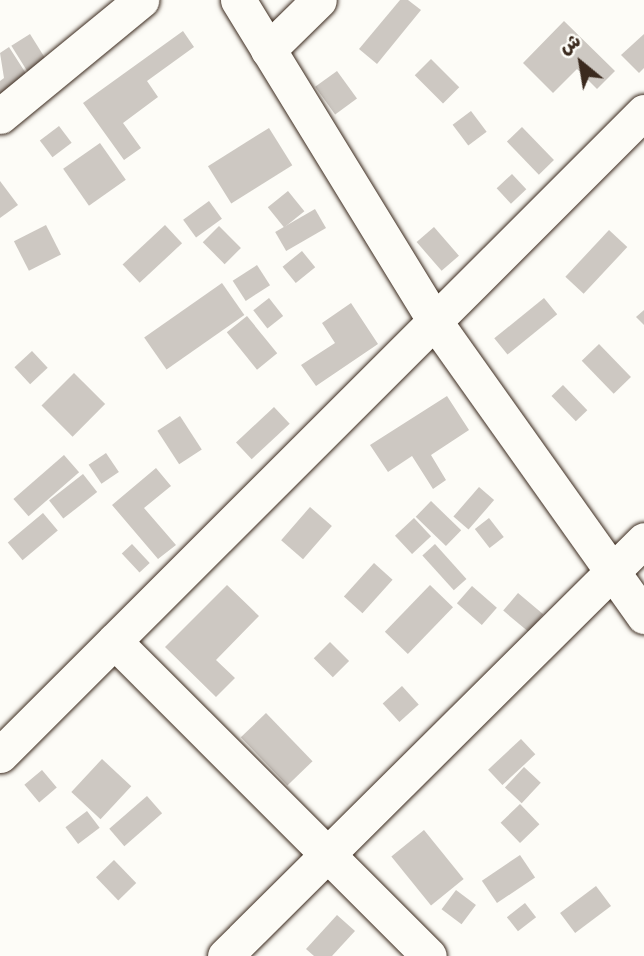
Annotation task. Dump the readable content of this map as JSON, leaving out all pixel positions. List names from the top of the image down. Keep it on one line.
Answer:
{"north":"top left"}
